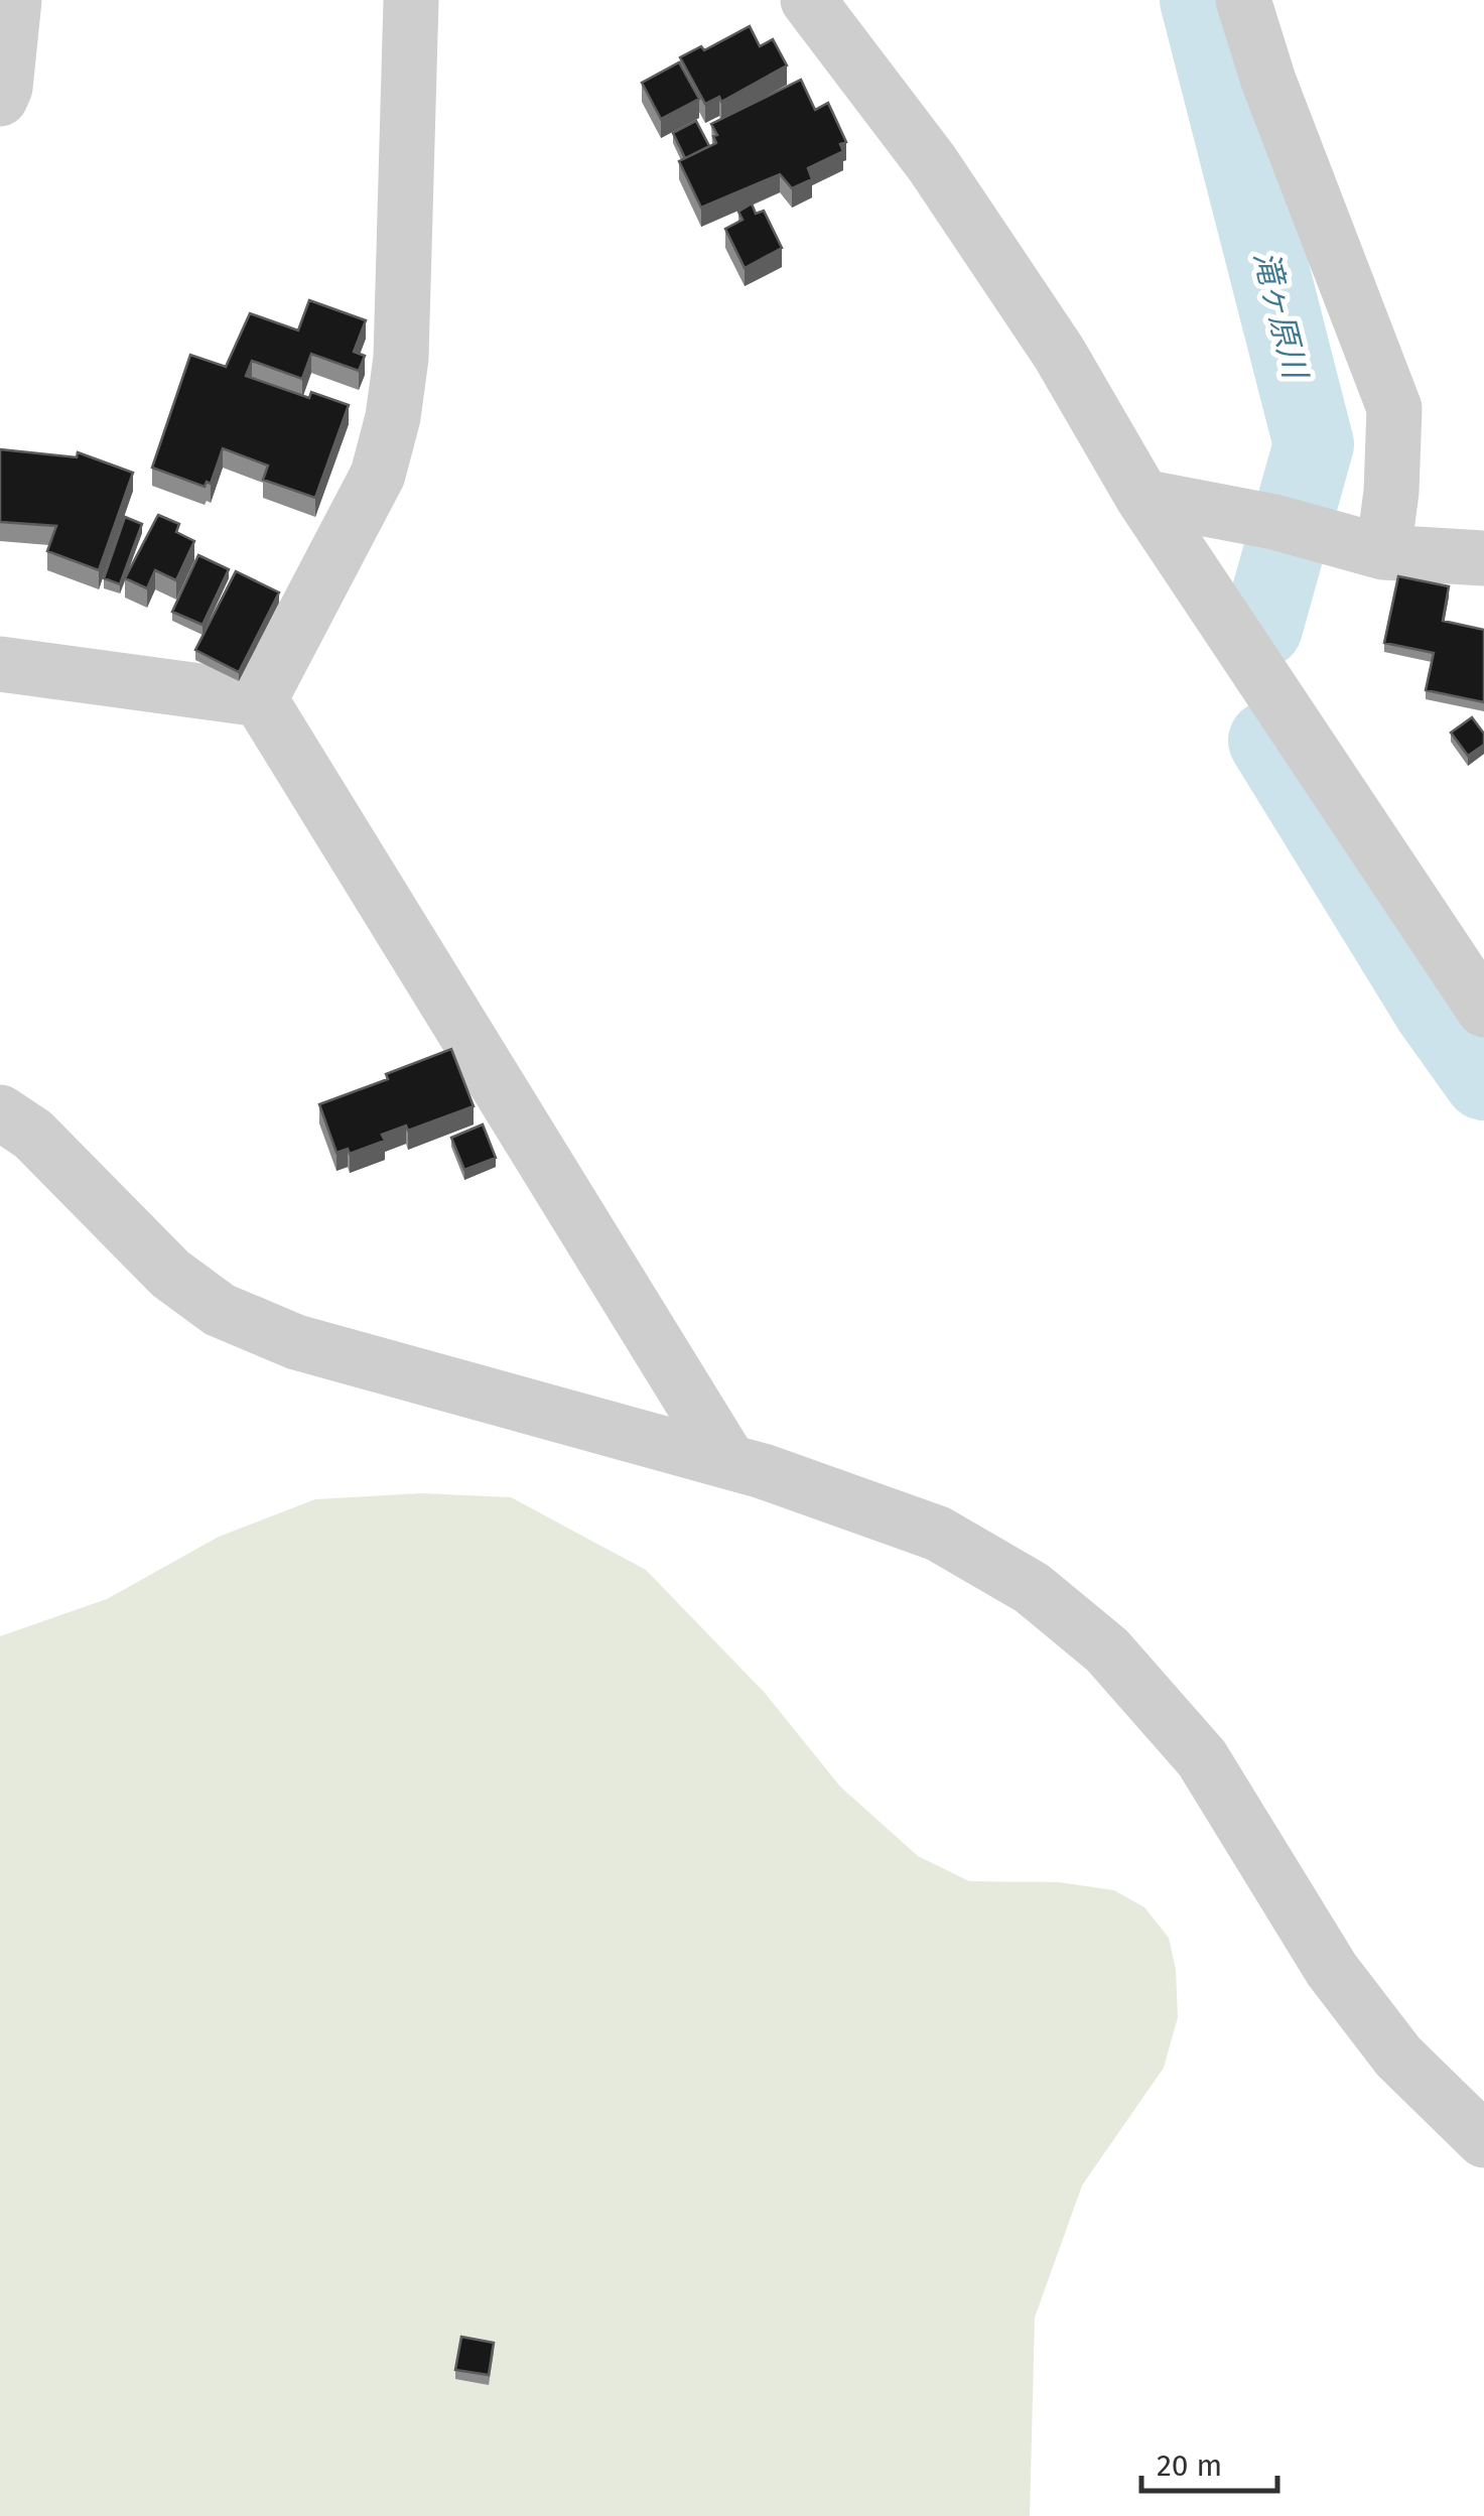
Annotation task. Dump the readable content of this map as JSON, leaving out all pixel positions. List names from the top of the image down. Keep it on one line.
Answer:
{"water":["滝ヶ原川"],"scale_bar":"20 m"}
